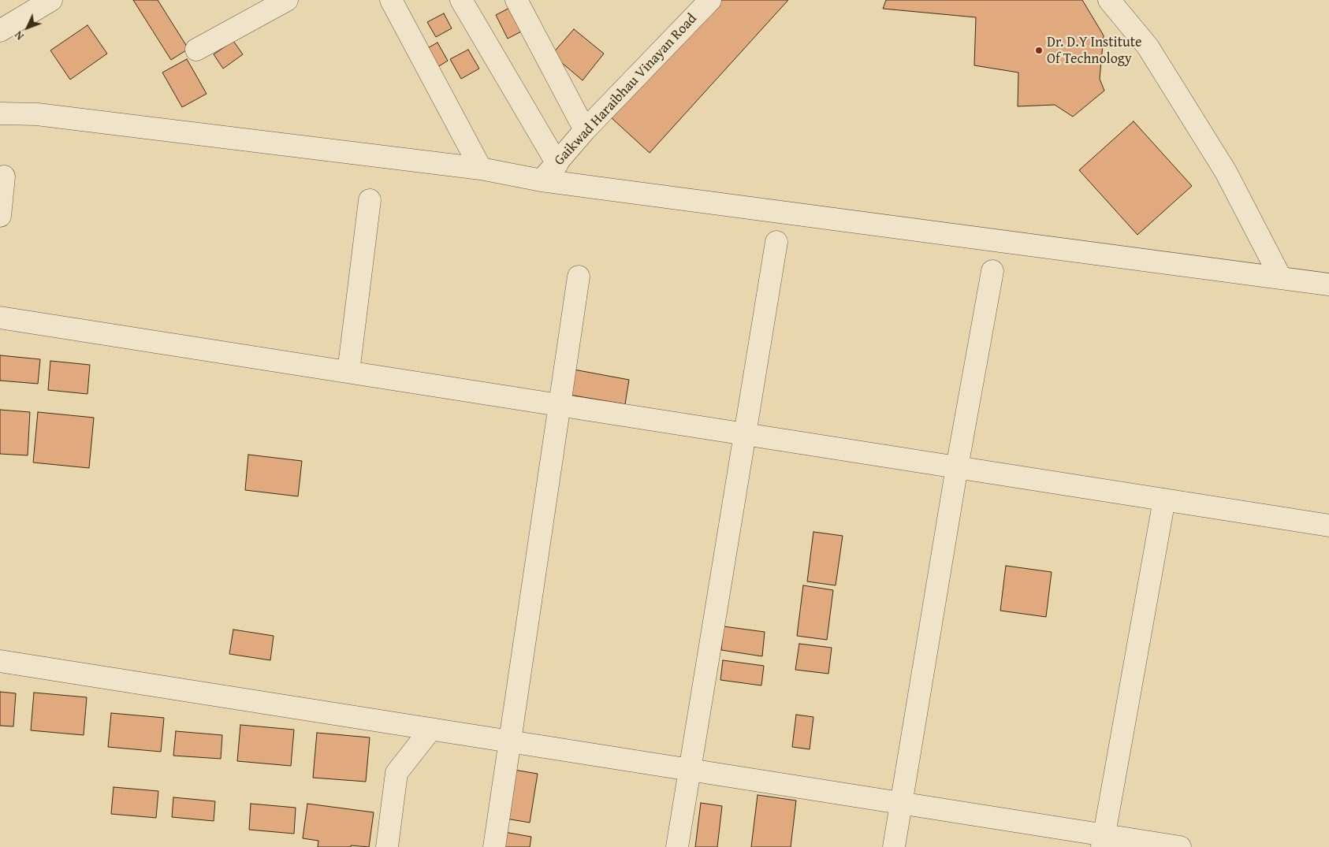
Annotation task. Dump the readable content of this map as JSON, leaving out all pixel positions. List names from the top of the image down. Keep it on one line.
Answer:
{"streets":{"street":["Gaikwad Haraibhau Vinayan Road"]},"places":["Dr. D.Y Institute Of Technology"],"north":"bottom left"}
